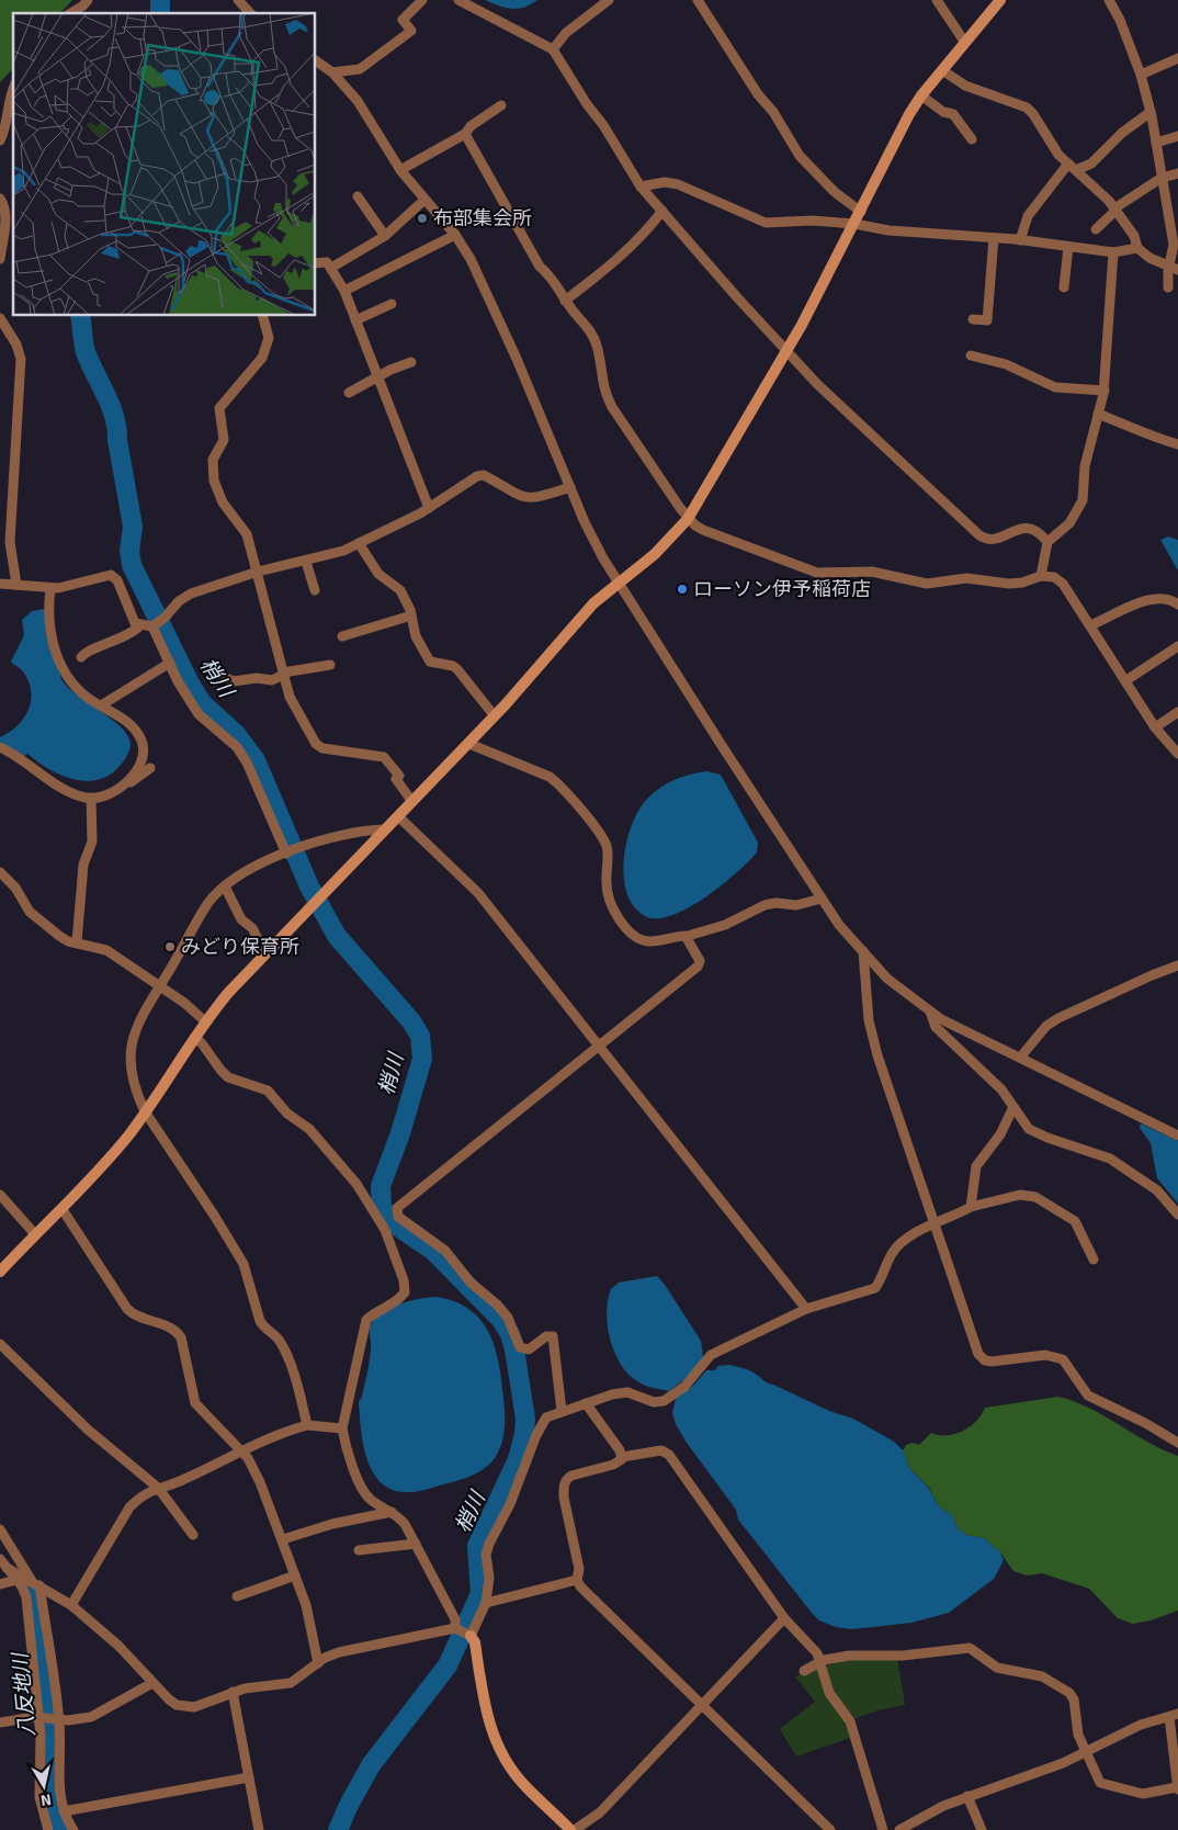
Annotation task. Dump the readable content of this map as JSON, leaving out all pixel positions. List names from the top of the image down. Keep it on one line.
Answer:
{"water":["梢川","八反地川"],"places":["布部集会所","ローソン伊予稲荷店","みどり保育所"],"north":"bottom"}
